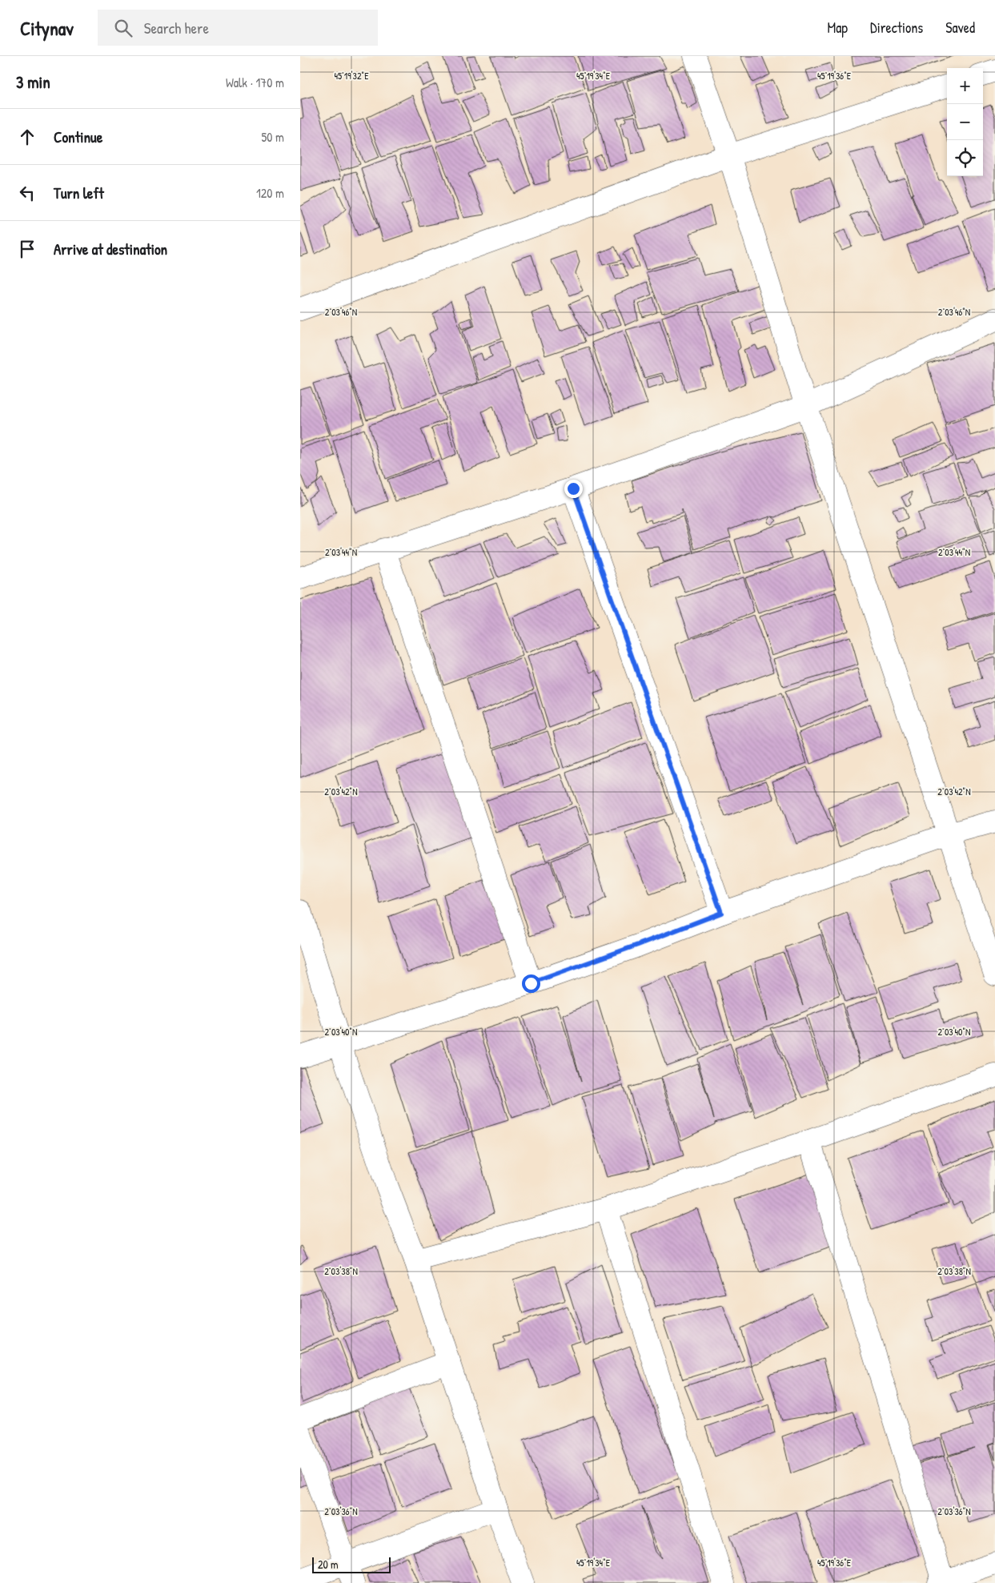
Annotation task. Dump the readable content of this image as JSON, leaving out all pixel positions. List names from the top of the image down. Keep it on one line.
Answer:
{"scale_bar":"20 m","page":{"header":"Citynav","search":"Search here","nav":["Map","Directions","Saved"],"heading":["3 min","Walk · 170 m"],"map_buttons":["+","−"],"list":[["Continue","50 m"],["Turn left","120 m"],"Arrive at destination"],"scale":"20 m"},"coordinates":["45°19'32\"E","45°19'34\"E","45°19'36\"E","2°03'46\"N","2°03'44\"N","2°03'42\"N","2°03'40\"N","2°03'38\"N","2°03'36\"N"]}
